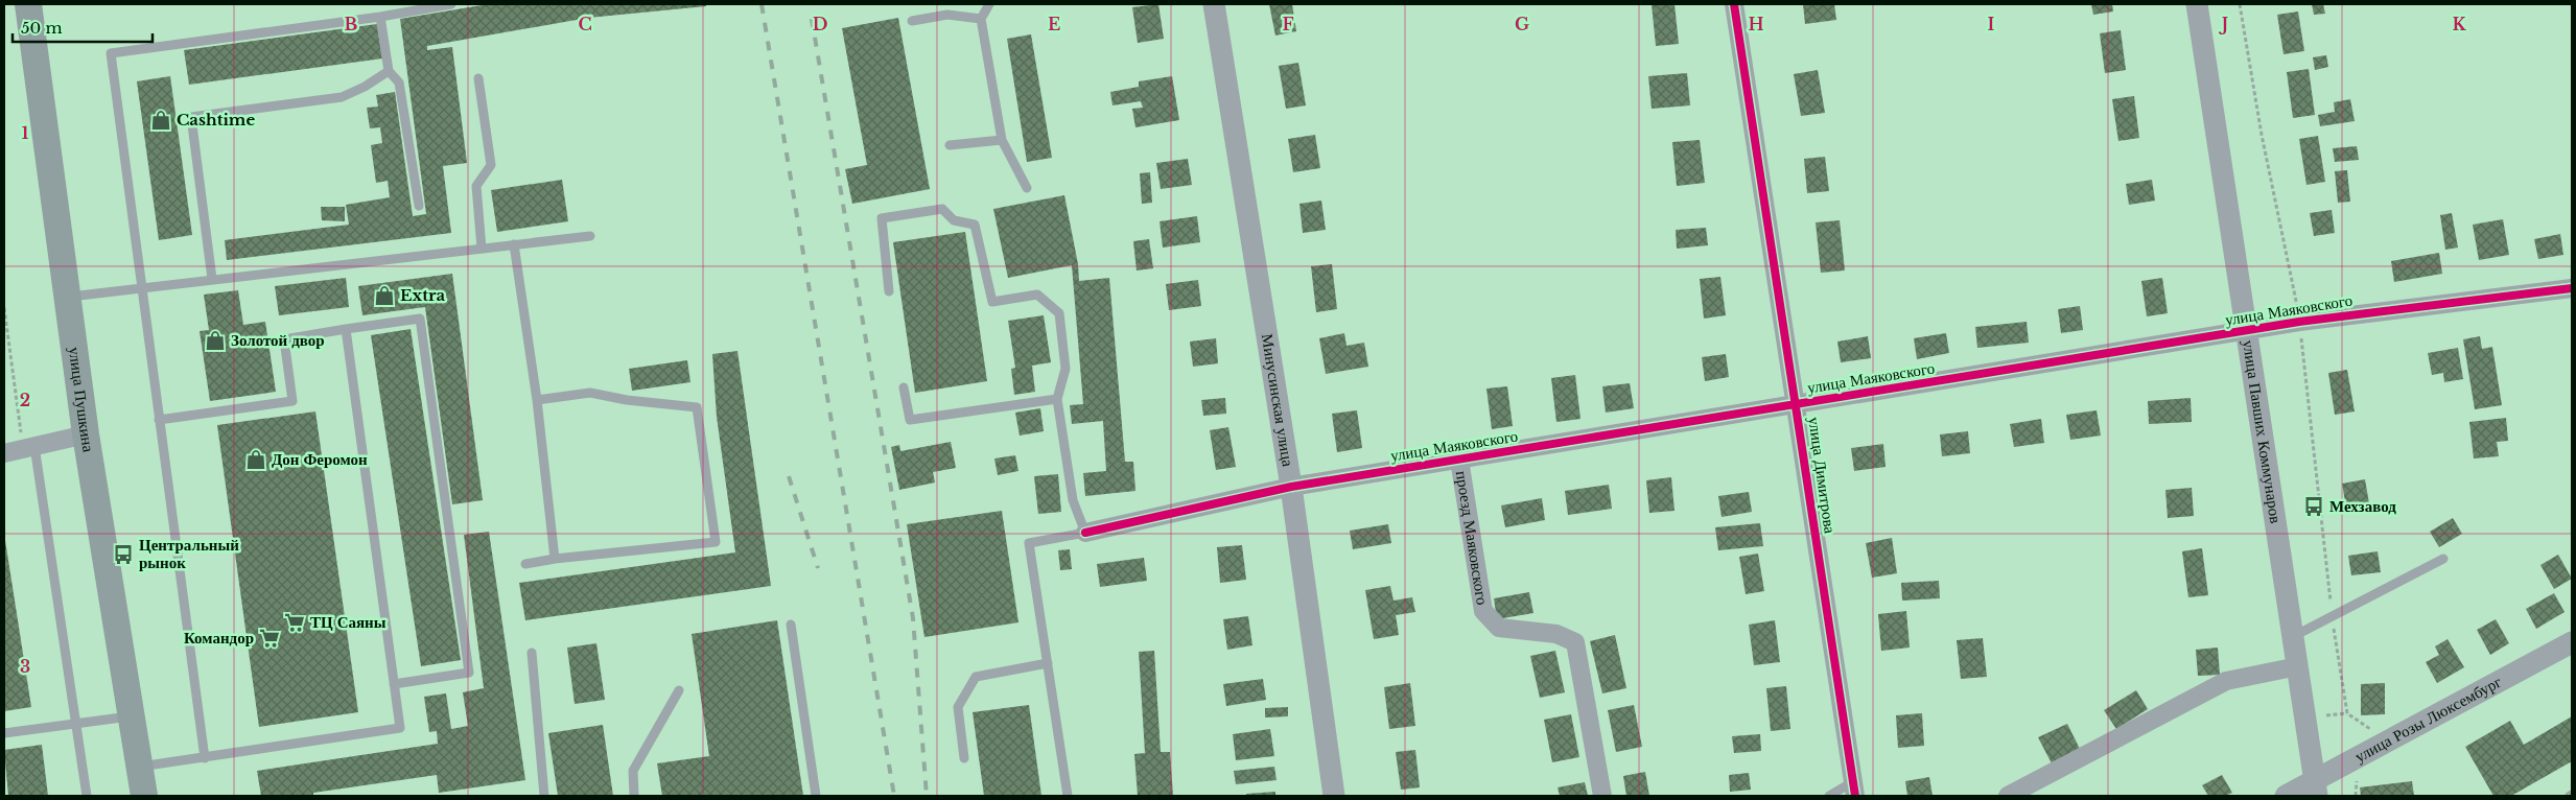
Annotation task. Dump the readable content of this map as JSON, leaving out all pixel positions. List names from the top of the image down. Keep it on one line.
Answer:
{"streets":{"main road":["улица Пушкина"],"street":["улица Маяковского","Минусинская улица","улица Павших Коммунаров","улица Димитрова","проезд Маяковского","улица Розы Люксембург"]},"crossings":[["улица Маяковского","Минусинская улица"],["улица Маяковского","улица Павших Коммунаров"],["улица Маяковского","улица Димитрова"],["улица Маяковского","проезд Маяковского"],["улица Павших Коммунаров","улица Розы Люксембург"]],"places":{"shop":["Cashtime","Extra","Золотой двор","Дон Феромон"],"bus stop":["Мехзавод","Центральный рынок"],"supermarket":["ТЦ Саяны","Командор"]},"scale_bar":"50 m","grid":{"columns":["B","C","D","E","F","G","H","I","J","K"],"rows":["1","2","3"]}}
